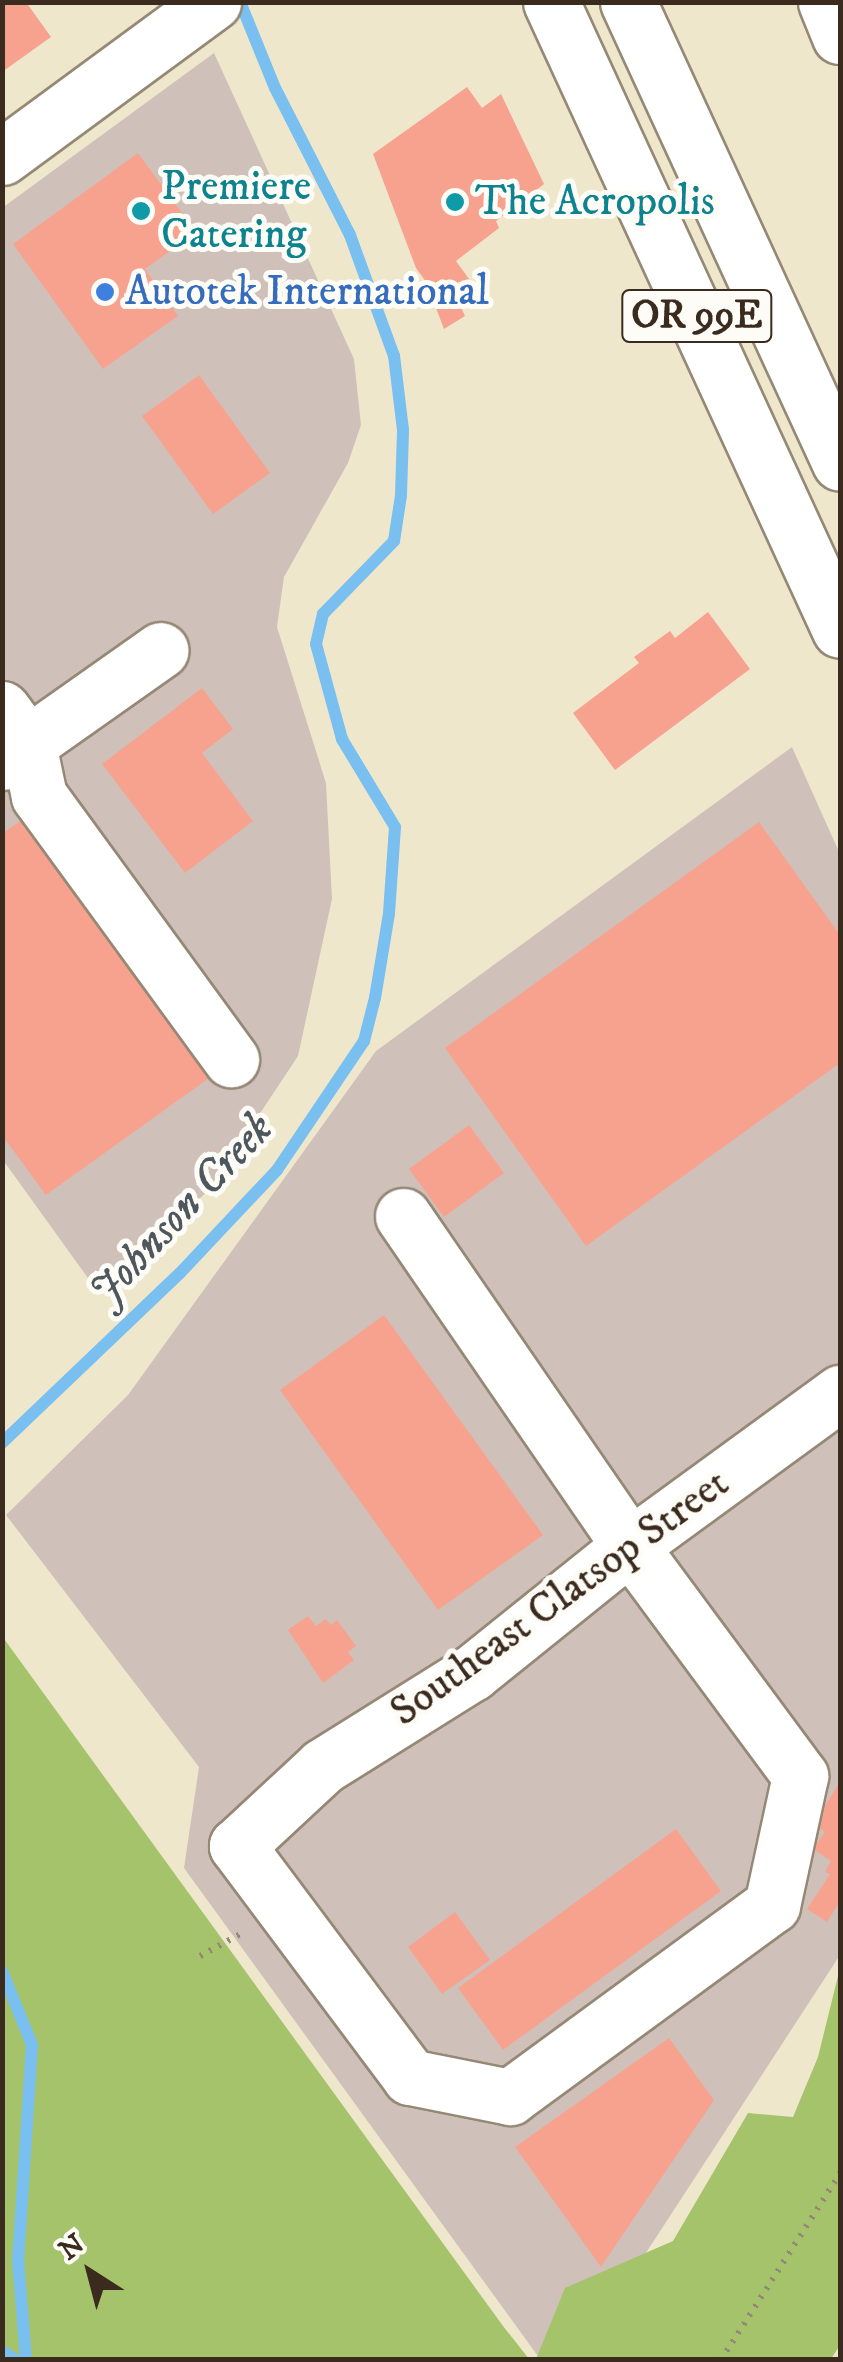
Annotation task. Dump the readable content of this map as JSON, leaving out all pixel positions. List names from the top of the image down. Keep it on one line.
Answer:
{"streets":{"main road":["OR 99E","Southeast Clatsop Street"]},"water":["Johnson Creek"],"places":["The Acropolis","Premiere Catering","Autotek International"],"north":"top left"}
